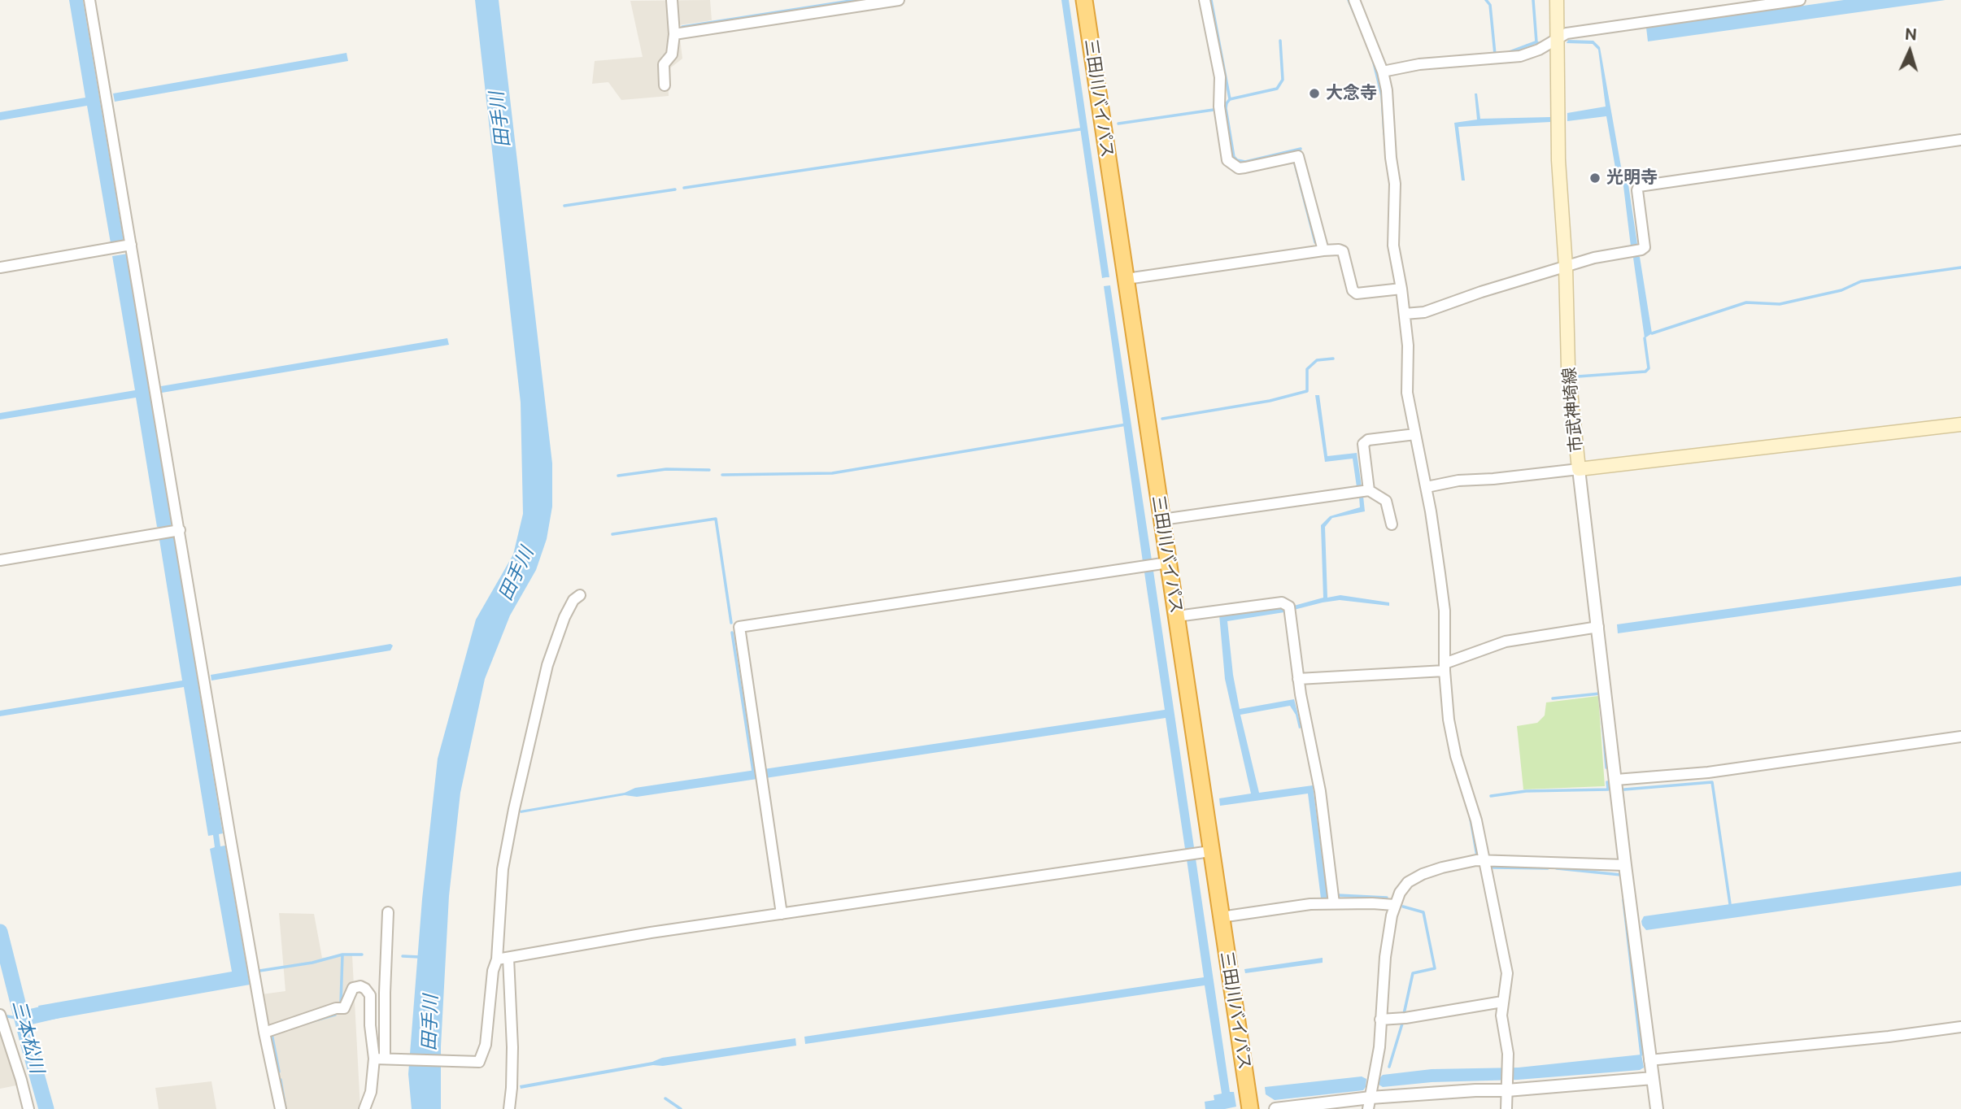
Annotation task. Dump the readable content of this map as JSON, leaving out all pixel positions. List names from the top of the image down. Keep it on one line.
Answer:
{"streets":{"highway":["三田川バイパス"],"main road":["市武神埼線"]},"water":["田手川","三本松川"],"places":["大念寺","光明寺"],"north":"top"}
